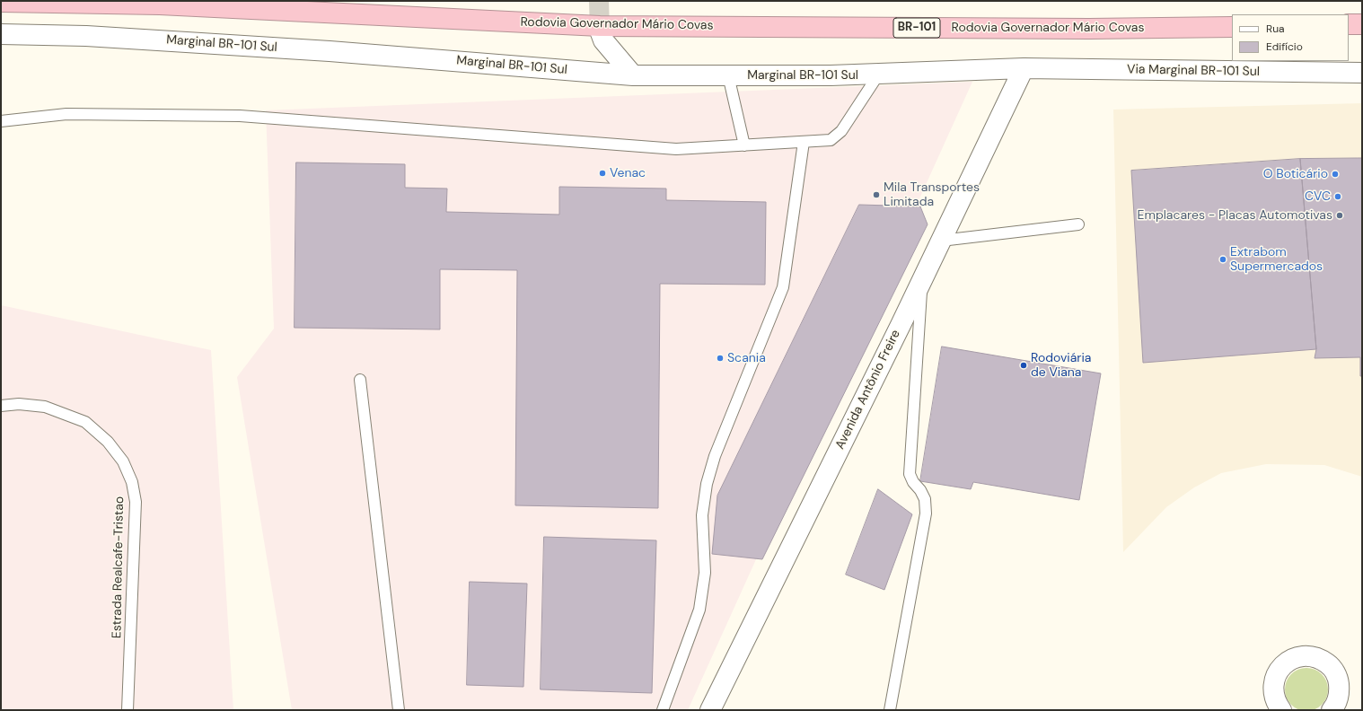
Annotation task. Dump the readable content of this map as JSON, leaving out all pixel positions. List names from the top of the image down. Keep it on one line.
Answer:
{"streets":{"highway":["Rodovia Governador Mário Covas","BR-101"],"street":["Marginal BR-101 Sul","Via Marginal BR-101 Sul","Avenida Antônio Freire"],"lane":["Estrada Realcafe-Tristao"]},"crossings":[["Marginal BR-101 Sul","Via Marginal BR-101 Sul"],["Marginal BR-101 Sul","Avenida Antônio Freire"],["Via Marginal BR-101 Sul","Avenida Antônio Freire"]],"places":["Venac","O Boticário","Mila Transportes Limitada","CVC","Emplacares - Placas Automotivas","Extrabom Supermercados","Scania","Rodoviária de Viana"],"legend":["Rua","Edifício"]}
